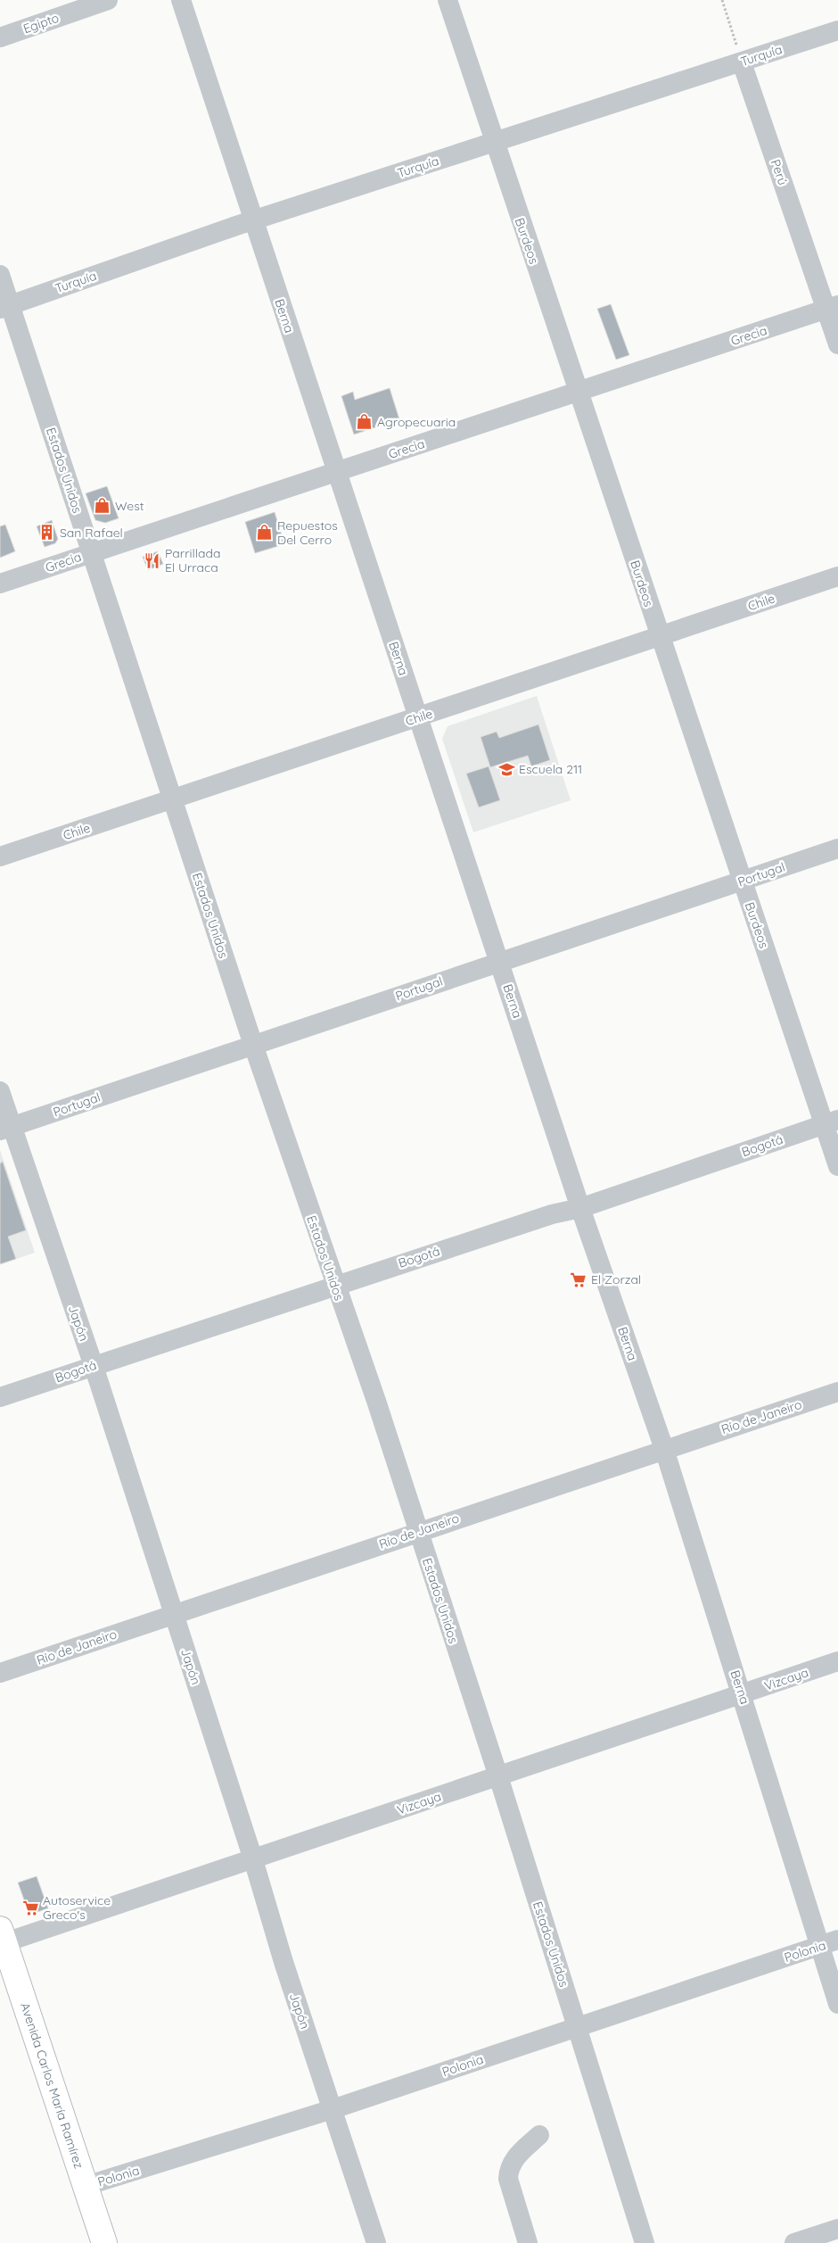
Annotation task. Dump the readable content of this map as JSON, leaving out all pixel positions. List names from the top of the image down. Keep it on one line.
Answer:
{"streets":{"main road":["Avenida Carlos María Ramírez"],"street":["Egipto","Turquía","Perú","Burdeos","Berna","Grecia","Estados Unidos","Chile","Portugal","Bogotá","Japón","Río de Janeiro","Vizcaya","Polonia"]},"crossings":[["Turquía","Perú"],["Turquía","Burdeos"],["Turquía","Berna"],["Turquía","Estados Unidos"],["Perú","Grecia"],["Burdeos","Grecia"],["Burdeos","Chile"],["Burdeos","Portugal"],["Burdeos","Bogotá"],["Berna","Grecia"],["Berna","Chile"],["Berna","Portugal"],["Berna","Bogotá"],["Berna","Río de Janeiro"],["Berna","Vizcaya"],["Berna","Polonia"],["Grecia","Estados Unidos"],["Estados Unidos","Chile"],["Estados Unidos","Portugal"],["Estados Unidos","Bogotá"],["Estados Unidos","Río de Janeiro"],["Estados Unidos","Vizcaya"],["Estados Unidos","Polonia"],["Portugal","Japón"],["Bogotá","Japón"],["Japón","Río de Janeiro"],["Japón","Vizcaya"],["Japón","Polonia"],["Vizcaya","Avenida Carlos María Ramírez"],["Polonia","Avenida Carlos María Ramírez"]],"places":{"shop":["Agropecuaria","West","Repuestos Del Cerro"],"building":["San Rafael"],"restaurant":["Parrillada El Urraca"],"school or university":["Escuela 211"],"supermarket":["El Zorzal","Autoservice Greco's"]}}
